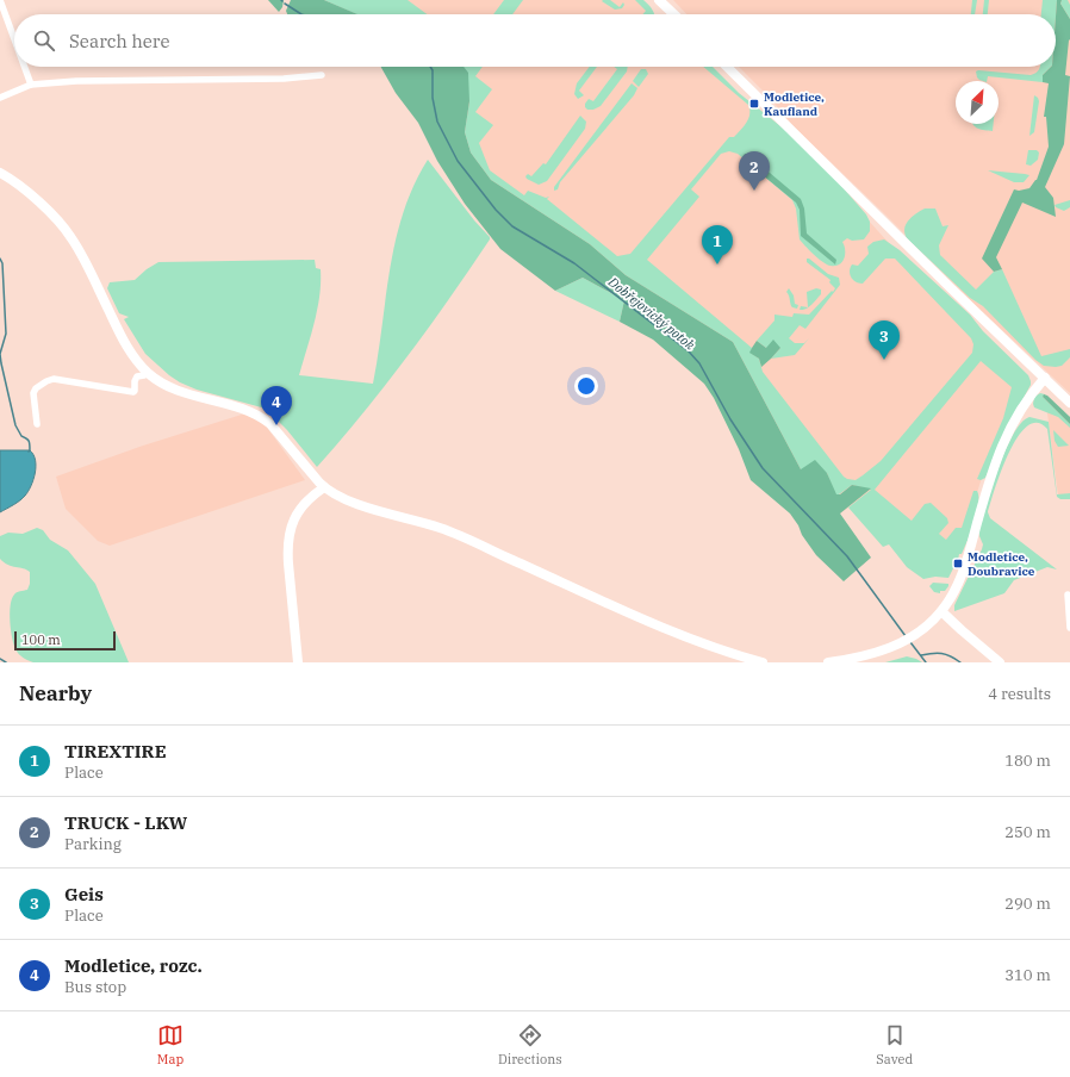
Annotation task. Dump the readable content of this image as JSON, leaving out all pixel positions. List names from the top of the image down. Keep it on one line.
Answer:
{"water":["Dobřejovický potok"],"places":{"transit":["Modletice, Kaufland","Modletice, Doubravice"]},"scale_bar":"100 m","north":"top right","page":{"search":"Search here","pins":["2","1","3","4"],"scale":"100 m","heading":["Nearby","4 results"],"list":[{"mark":"1","name":"TIREXTIRE","note":"Place","value":"180 m"},{"mark":"2","name":"TRUCK - LKW","note":"Parking","value":"250 m"},{"mark":"3","name":"Geis","note":"Place","value":"290 m"},{"mark":"4","name":"Modletice, rozc.","note":"Bus stop","value":"310 m"}],"nav":["Map","Directions","Saved"]}}
